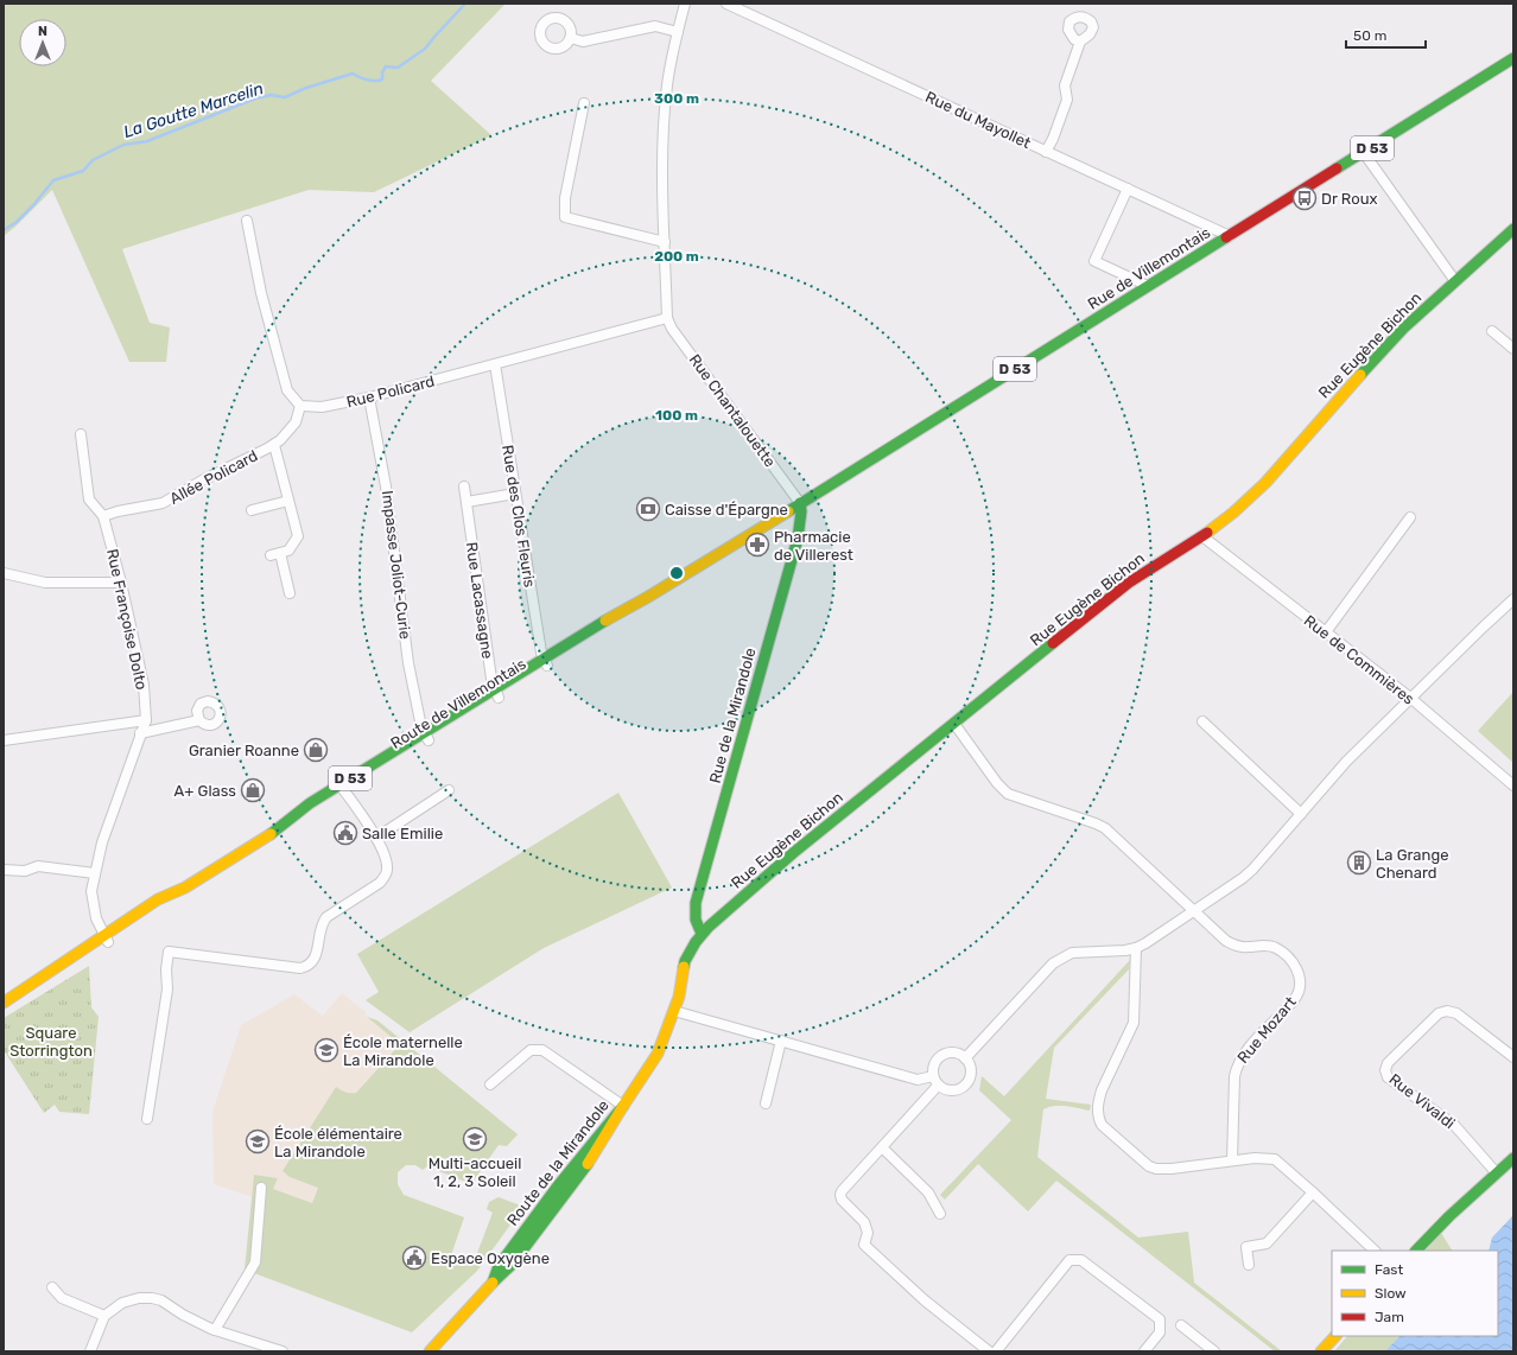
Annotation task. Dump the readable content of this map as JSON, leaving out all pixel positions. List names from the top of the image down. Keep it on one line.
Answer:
{"streets":{"street":["Rue du Mayollet","D 53","Rue de Villemontais","Rue Eugène Bichon","Rue Policard","Rue Chantalouette","Allée Policard","Rue des Clos Fleuris","Impasse Joliot-Curie","Rue Lacassagne","Rue Françoise Dolto","Rue de Commières","Route de Villemontais","Rue de la Mirandole","Rue Mozart","Rue Vivaldi","Route de la Mirandole"]},"crossings":[["Rue du Mayollet","Rue de Villemontais"],["Rue de Villemontais","Rue Chantalouette"],["Rue de Villemontais","Route de Villemontais"],["Rue de Villemontais","Rue de la Mirandole"],["Rue Eugène Bichon","Rue de Commières"],["Rue Eugène Bichon","Rue de la Mirandole"],["Rue Eugène Bichon","Rue Mozart"],["Rue Eugène Bichon","Route de la Mirandole"],["Rue Policard","Rue Chantalouette"],["Rue Policard","Allée Policard"],["Rue Policard","Rue des Clos Fleuris"],["Rue Policard","Impasse Joliot-Curie"],["Rue Chantalouette","Route de Villemontais"],["Rue Chantalouette","Rue de la Mirandole"],["Allée Policard","Rue Françoise Dolto"],["Rue des Clos Fleuris","Route de Villemontais"],["Impasse Joliot-Curie","Route de Villemontais"],["Rue Lacassagne","Route de Villemontais"],["Rue Françoise Dolto","Route de Villemontais"],["Route de Villemontais","Rue de la Mirandole"]],"water":["La Goutte Marcelin"],"parks":["Square Storrington"],"places":{"bus stop":["Dr Roux"],"bank":["Caisse d'Épargne"],"pharmacy":["Pharmacie de Villerest"],"shop":["Granier Roanne","A+ Glass"],"public building":["Salle Emilie","Espace Oxygène"],"building":["La Grange Chenard"],"school or university":["École maternelle La Mirandole","Multi-accueil 1, 2, 3 Soleil","École élémentaire La Mirandole"]},"legend":["Fast","Slow","Jam"],"scale_bar":"50 m","north":"top","rings":["300 m","200 m","100 m"]}
